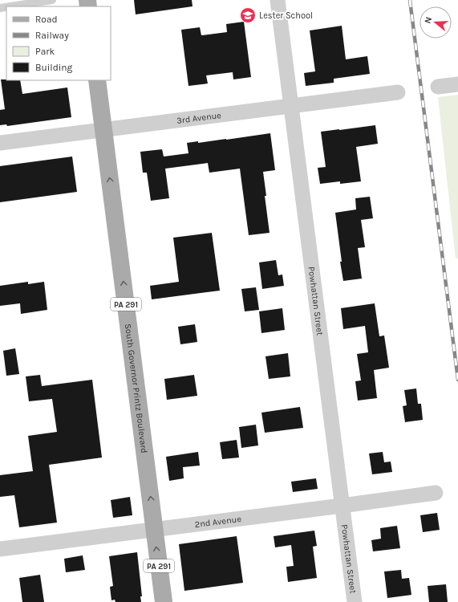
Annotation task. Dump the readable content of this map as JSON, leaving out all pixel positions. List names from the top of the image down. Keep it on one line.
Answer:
{"streets":{"main road":["PA 291","South Governor Printz Boulevard"],"street":["3rd Avenue","Powhattan Street","2nd Avenue"]},"crossings":[["3rd Avenue","Powhattan Street"],["3rd Avenue","South Governor Printz Boulevard"],["Powhattan Street","2nd Avenue"],["South Governor Printz Boulevard","2nd Avenue"]],"one_way":["South Governor Printz Boulevard"],"places":{"school or university":["Lester School"]},"legend":["Road","Railway","Park","Building"],"north":"left"}
